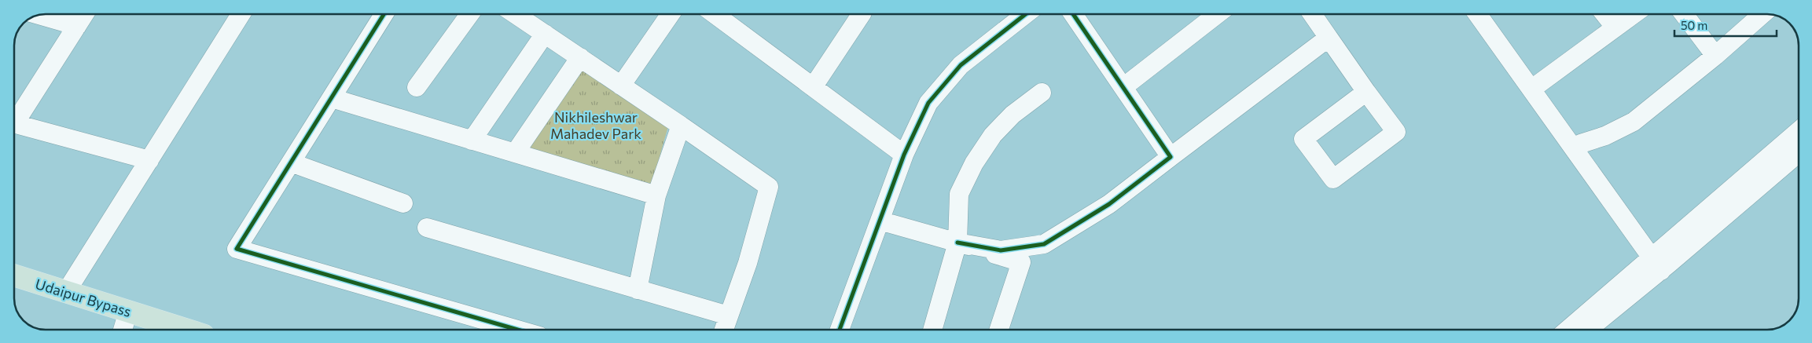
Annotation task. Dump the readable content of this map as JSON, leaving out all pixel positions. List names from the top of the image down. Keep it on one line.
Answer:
{"streets":{"highway":["Udaipur Bypass"]},"parks":["Nikhileshwar Mahadev Park"],"scale_bar":"50 m"}
